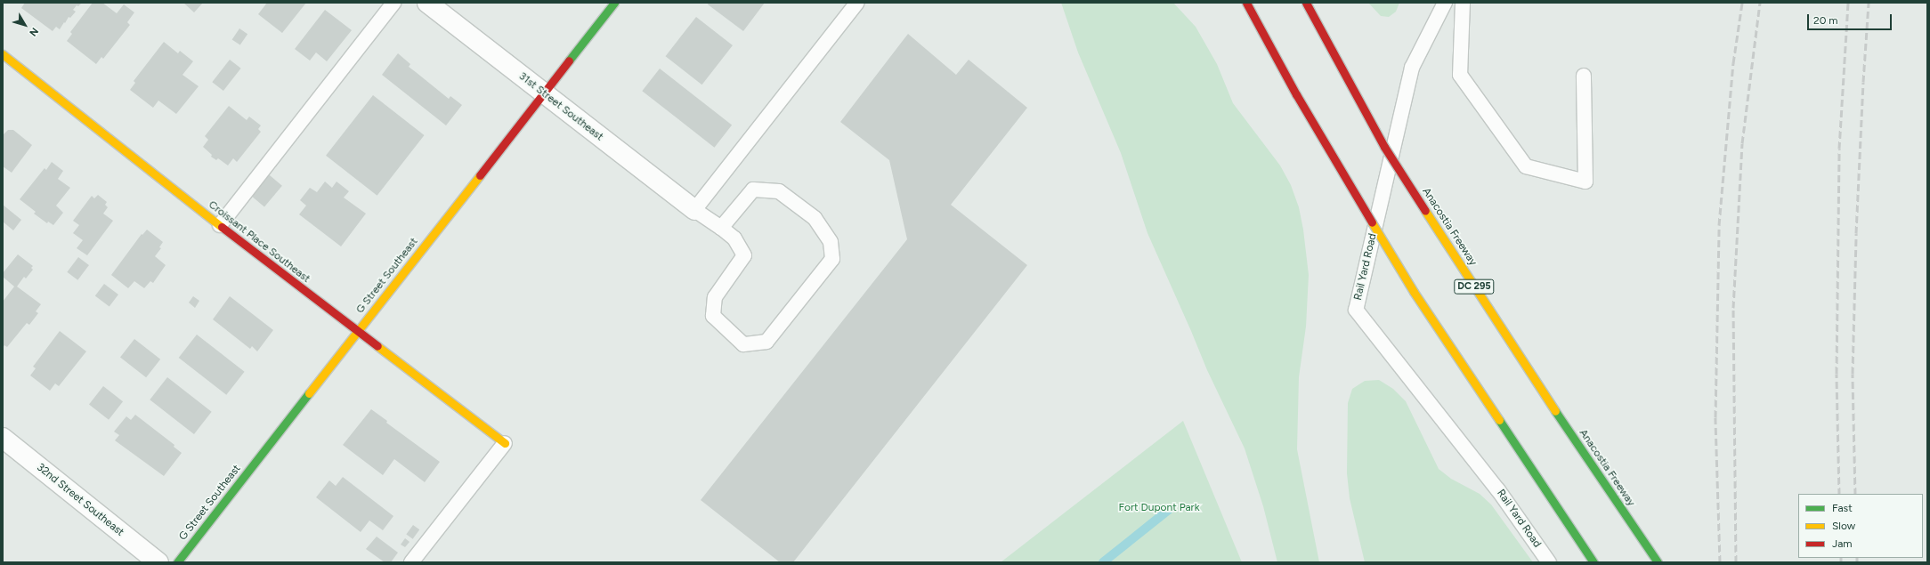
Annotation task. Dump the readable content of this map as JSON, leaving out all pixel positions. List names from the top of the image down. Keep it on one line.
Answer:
{"streets":{"main road":["Anacostia Freeway","Croissant Place Southeast","G Street Southeast","DC 295"],"street":["31st Street Southeast","32nd Street Southeast"],"lane":["Rail Yard Road"]},"crossings":[["31st Street Southeast","G Street Southeast"],["Croissant Place Southeast","G Street Southeast"]],"parks":["Fort Dupont Park"],"legend":["Fast","Slow","Jam"],"scale_bar":"20 m","north":"bottom right"}
